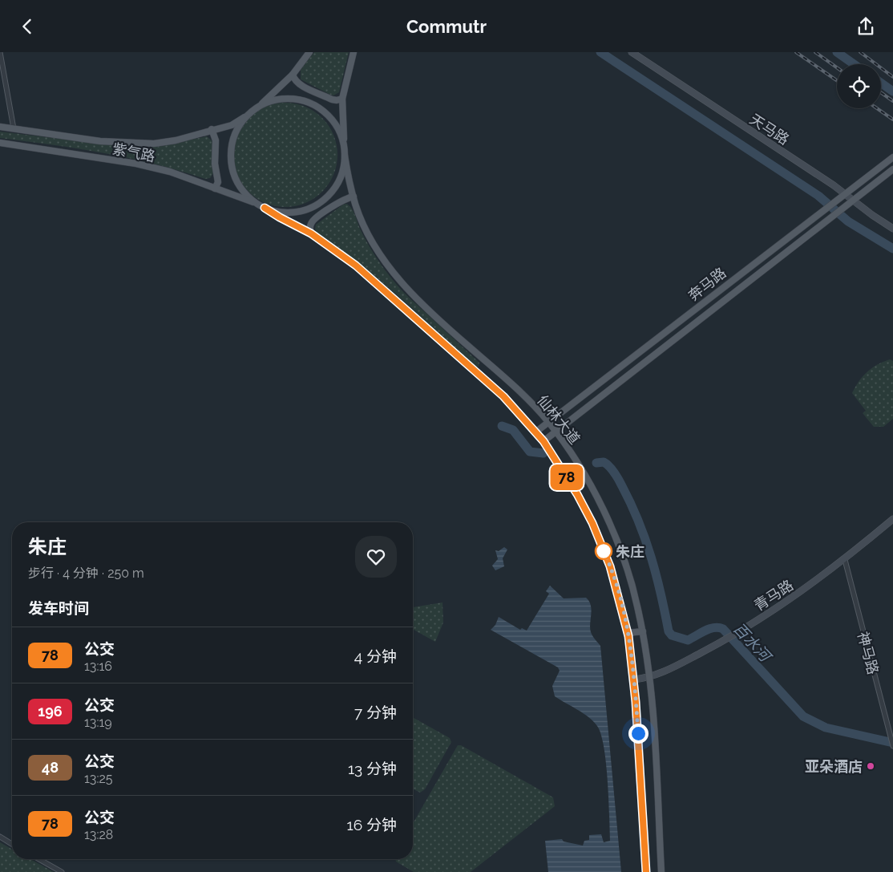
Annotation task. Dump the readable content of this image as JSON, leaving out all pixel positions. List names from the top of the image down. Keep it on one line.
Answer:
{"streets":{"main road":["紫气路","奔马路","仙林大道"],"street":["天马路","青马路","神马路"]},"crossings":[["天马路","奔马路"],["紫气路","仙林大道"],["奔马路","仙林大道"],["仙林大道","青马路"],["青马路","神马路"]],"water":["百水河"],"places":["朱庄","亚朵酒店"],"lines":["bus line 78"],"page":{"header":"Commutr","on_map":"78","heading":[["朱庄","步行 · 4 分钟 · 250 m"],"发车时间"],"list":[{"mark":"78","name":"公交","note":"13:16","value":"4 分钟"},{"mark":"196","name":"公交","note":"13:19","value":"7 分钟"},{"mark":"48","name":"公交","note":"13:25","value":"13 分钟"},{"mark":"78","name":"公交","note":"13:28","value":"16 分钟"}]}}
